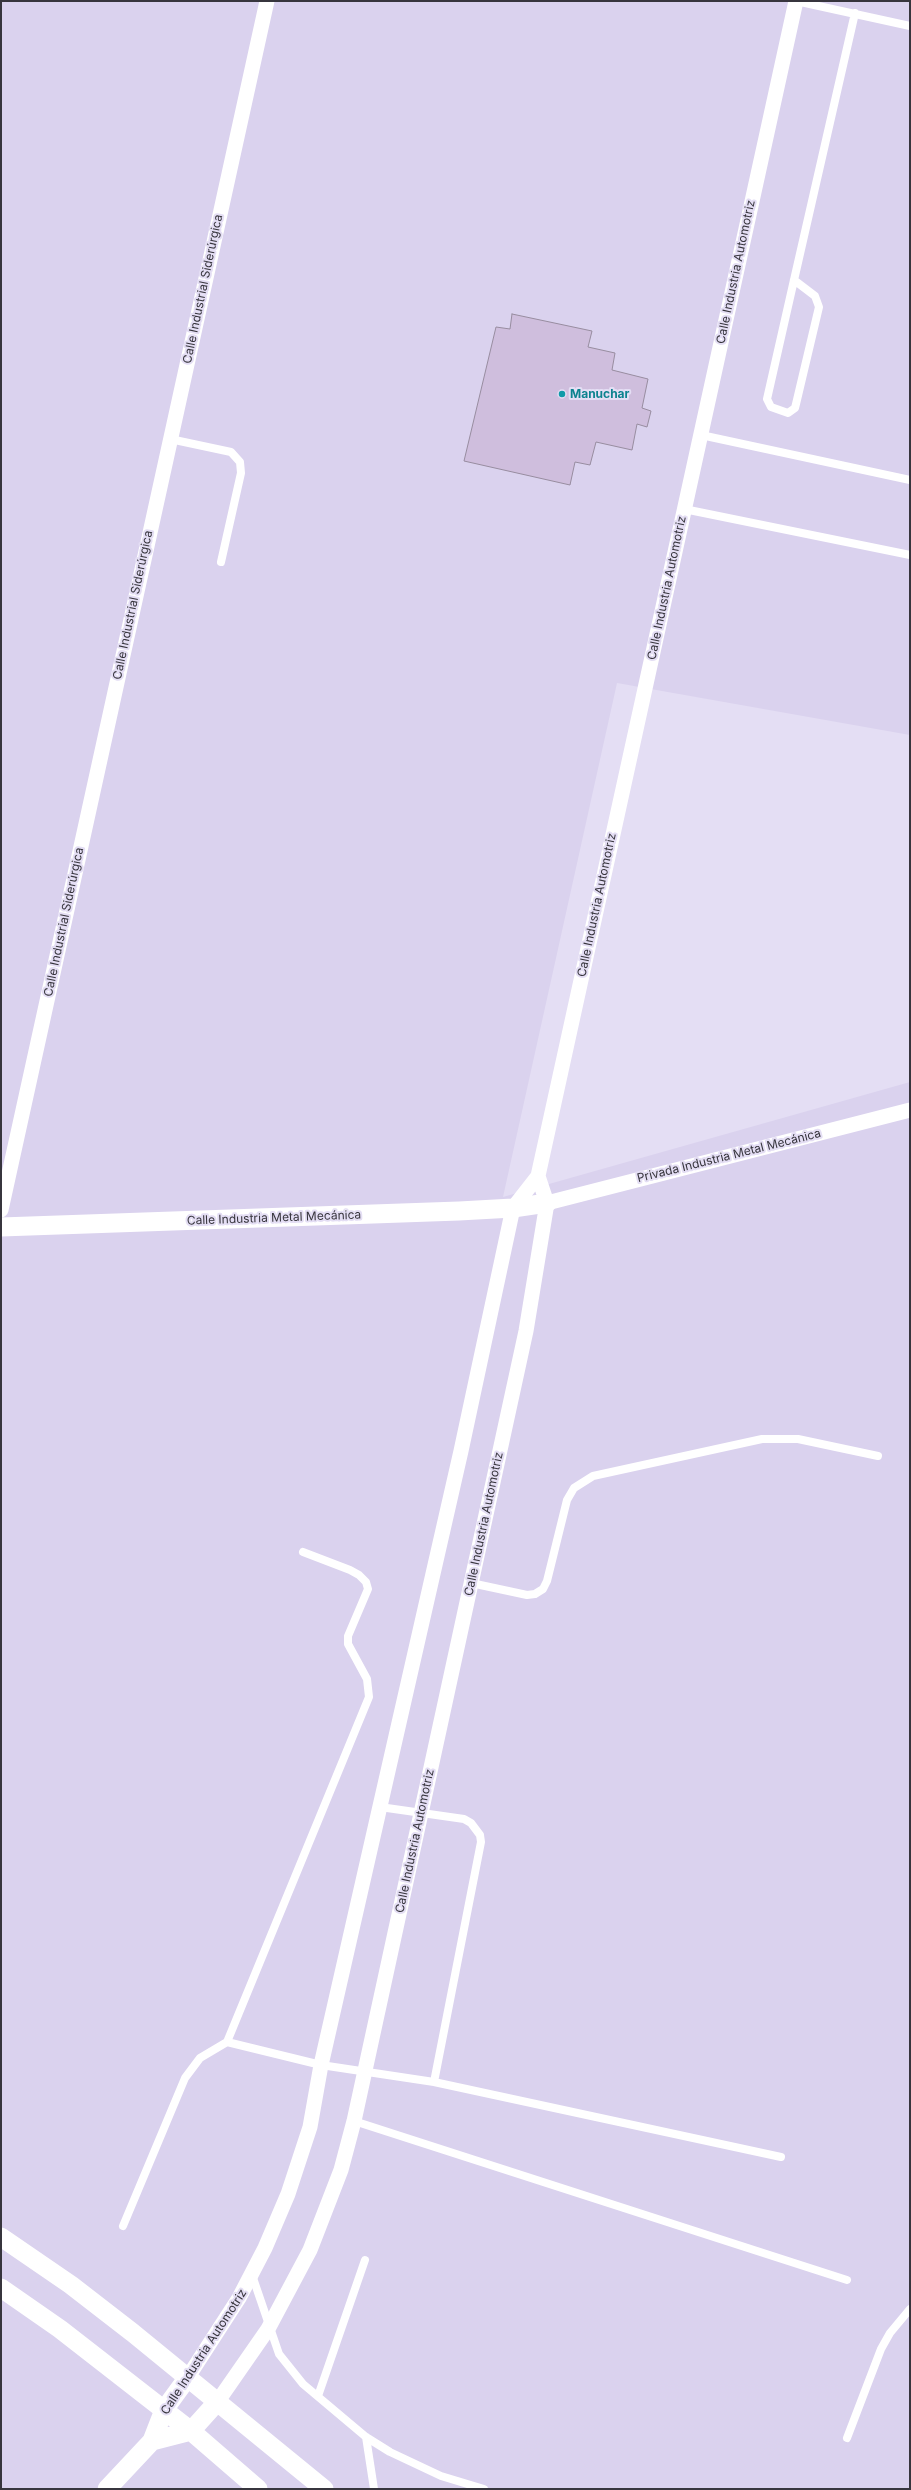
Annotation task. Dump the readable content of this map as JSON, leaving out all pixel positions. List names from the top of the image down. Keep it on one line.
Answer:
{"streets":{"street":["Calle Industria Automotriz","Calle Industrial Siderúrgica","Privada Industria Metal Mecánica","Calle Industria Metal Mecánica"]},"crossings":[["Calle Industria Automotriz","Privada Industria Metal Mecánica"],["Calle Industria Automotriz","Calle Industria Metal Mecánica"],["Privada Industria Metal Mecánica","Calle Industria Metal Mecánica"]],"places":["Manuchar"]}
